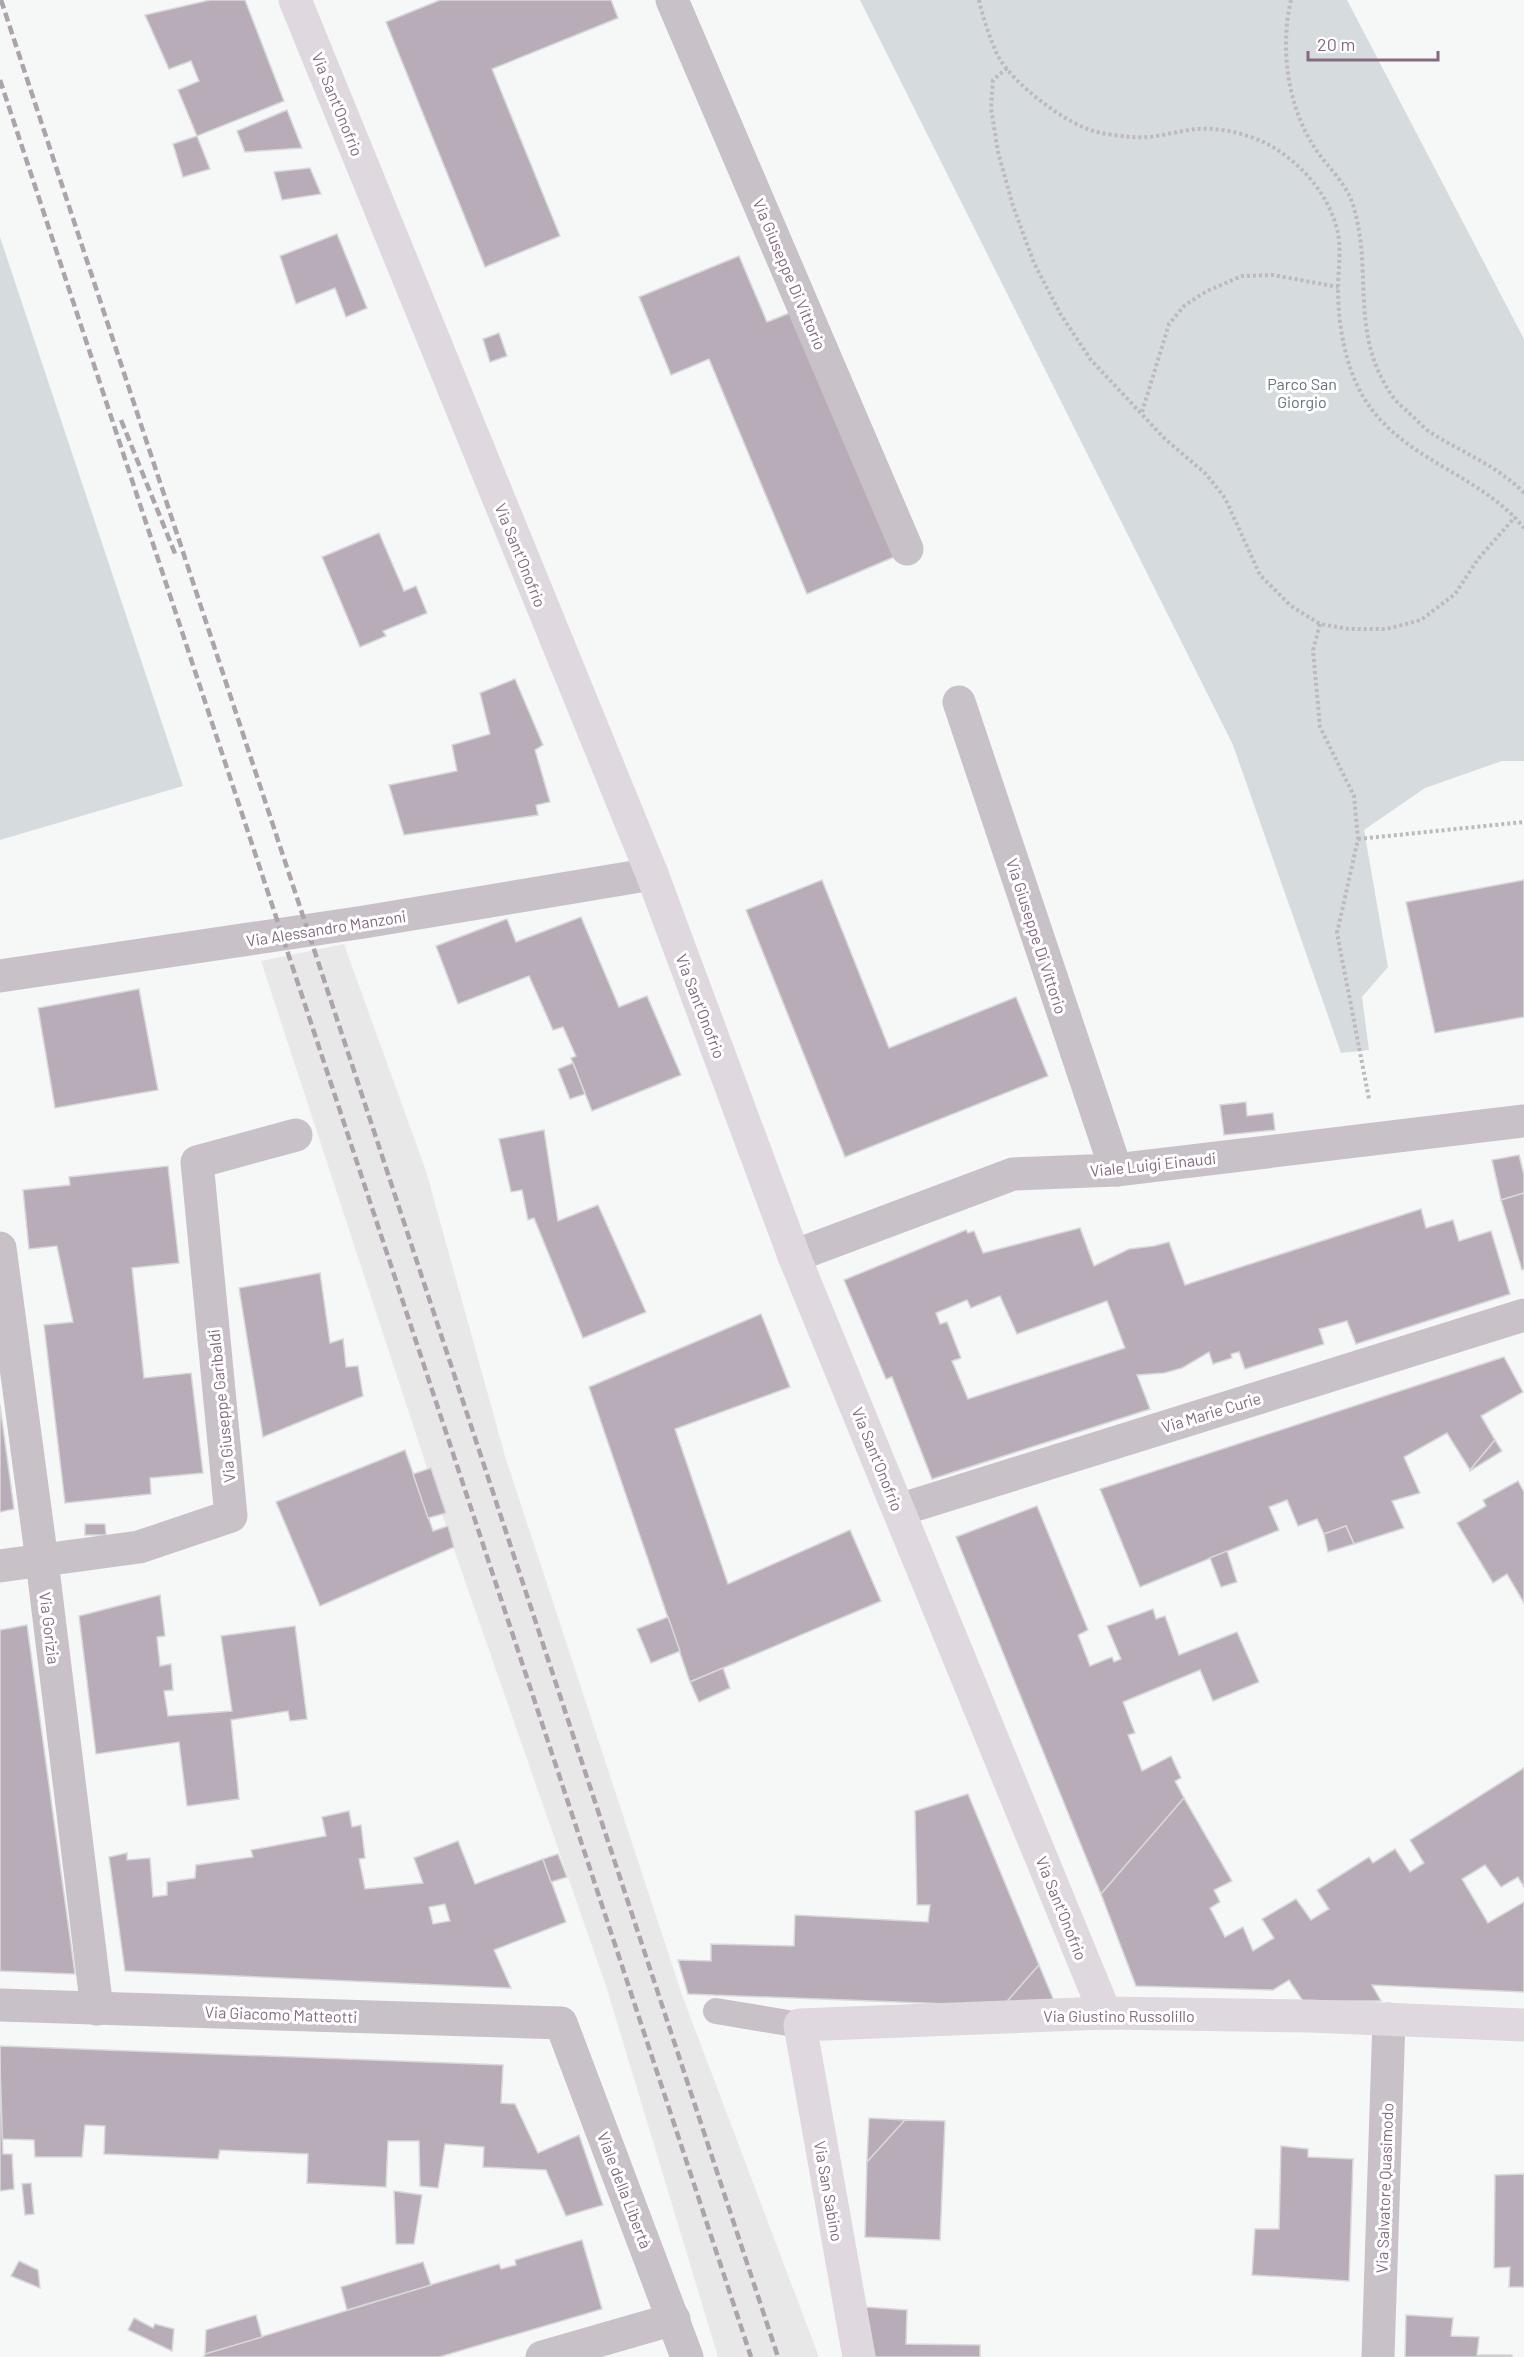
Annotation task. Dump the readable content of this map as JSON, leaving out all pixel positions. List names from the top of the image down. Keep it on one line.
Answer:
{"streets":{"street":["Via Sant'Onofrio","Via Giuseppe Di Vittorio","Via Alessandro Manzoni","Viale Luigi Einaudi","Via Giuseppe Garibaldi","Via Marie Curie","Via Gorizia","Via Giacomo Matteotti","Via Giustino Russolillo","Via Salvatore Quasimodo","Viale della Libertà","Via San Sabino"]},"crossings":[["Via Sant'Onofrio","Via Alessandro Manzoni"],["Via Sant'Onofrio","Viale Luigi Einaudi"],["Via Sant'Onofrio","Via Marie Curie"],["Via Sant'Onofrio","Via Giustino Russolillo"],["Via Giuseppe Di Vittorio","Viale Luigi Einaudi"],["Via Giuseppe Garibaldi","Via Gorizia"],["Via Gorizia","Via Giacomo Matteotti"],["Via Giacomo Matteotti","Viale della Libertà"],["Via Giustino Russolillo","Via Salvatore Quasimodo"],["Via Giustino Russolillo","Via San Sabino"]],"parks":["Parco San Giorgio"],"scale_bar":"20 m"}
